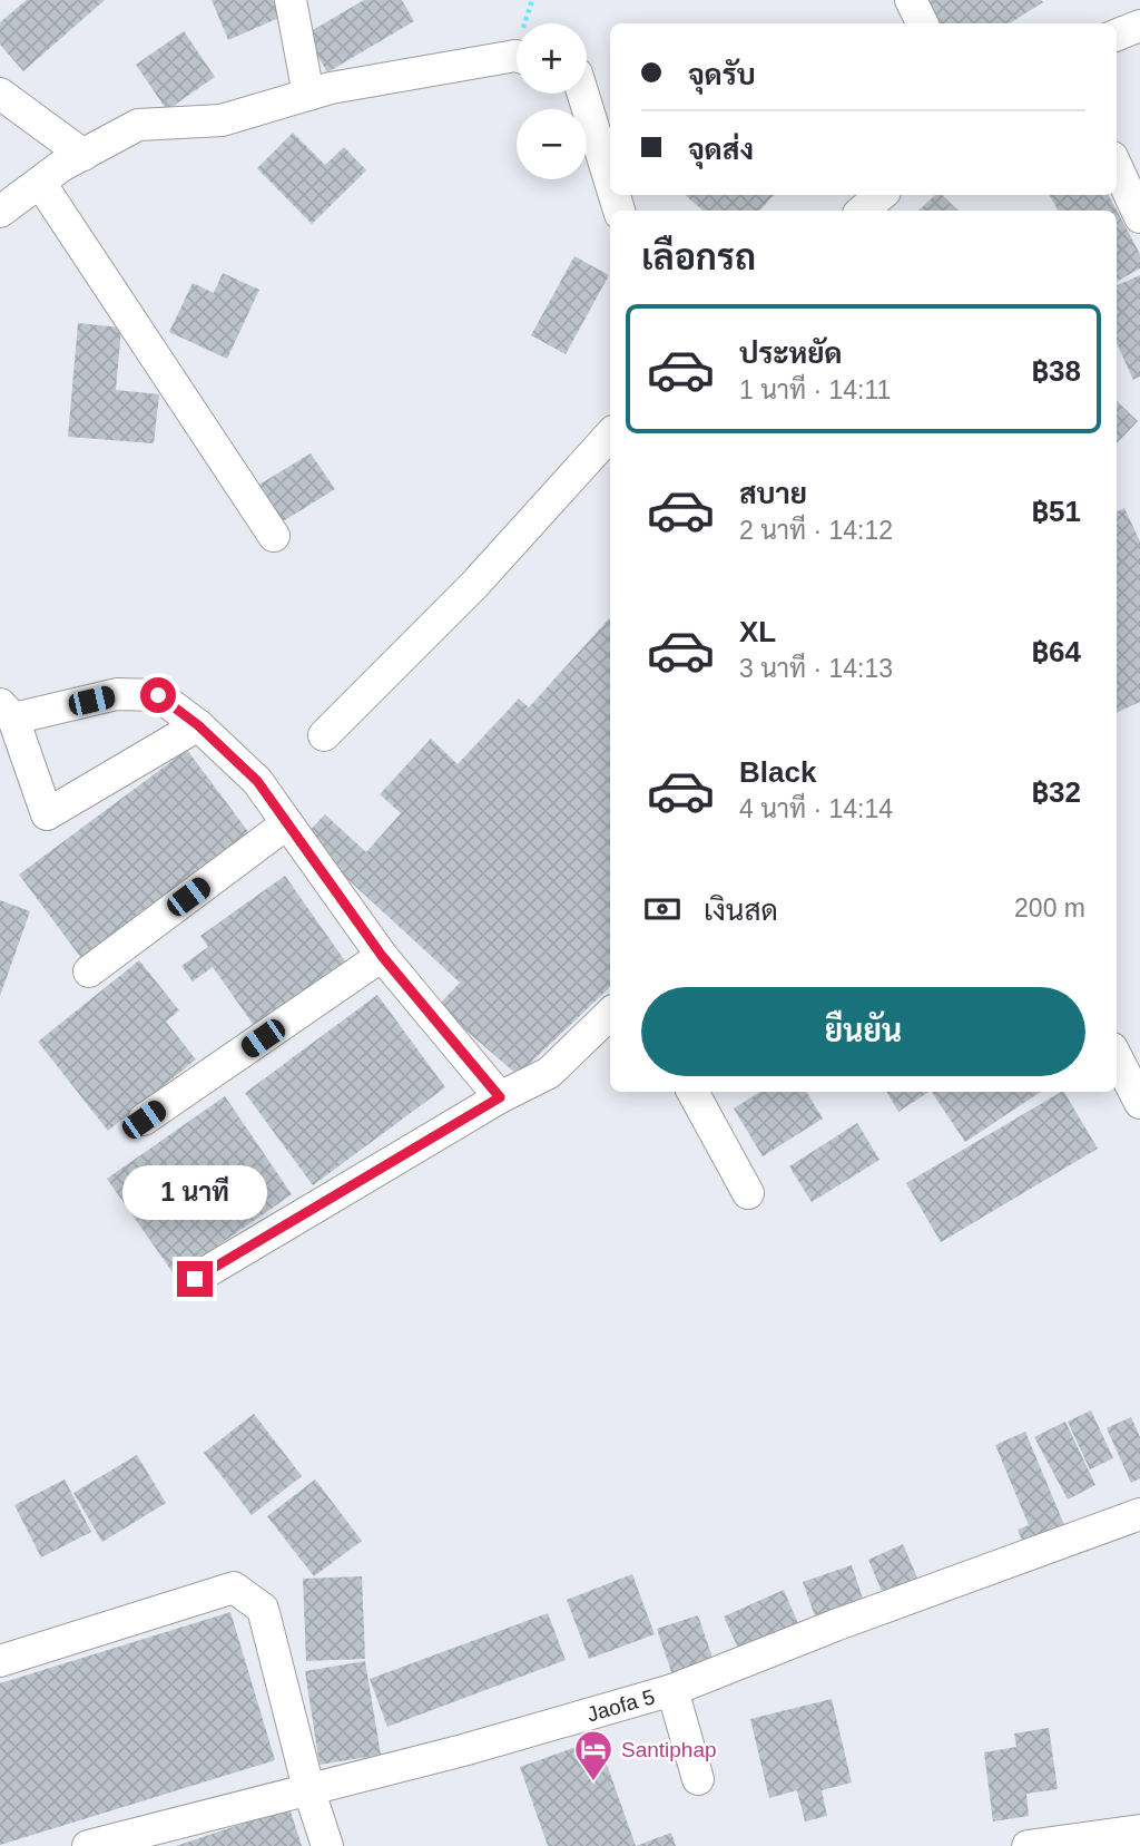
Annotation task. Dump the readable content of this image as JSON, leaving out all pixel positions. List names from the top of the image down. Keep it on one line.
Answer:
{"streets":{"street":["Jaofa 5"]},"places":{"hotel":["Santiphap"]},"page":{"map_buttons":["+","−"],"banner":["จุดรับ","จุดส่ง"],"heading":"เลือกรถ","list":[{"name":"ประหยัด","note":"1 นาที · 14:11","value":"฿38"},{"name":"สบาย","note":"2 นาที · 14:12","value":"฿51"},{"name":"XL","note":"3 นาที · 14:13","value":"฿64"},{"name":"Black","note":"4 นาที · 14:14","value":"฿32"}],"pay":["เงินสด","200 m"],"buttons":"ยืนยัน","bubble":"1 นาที"}}
